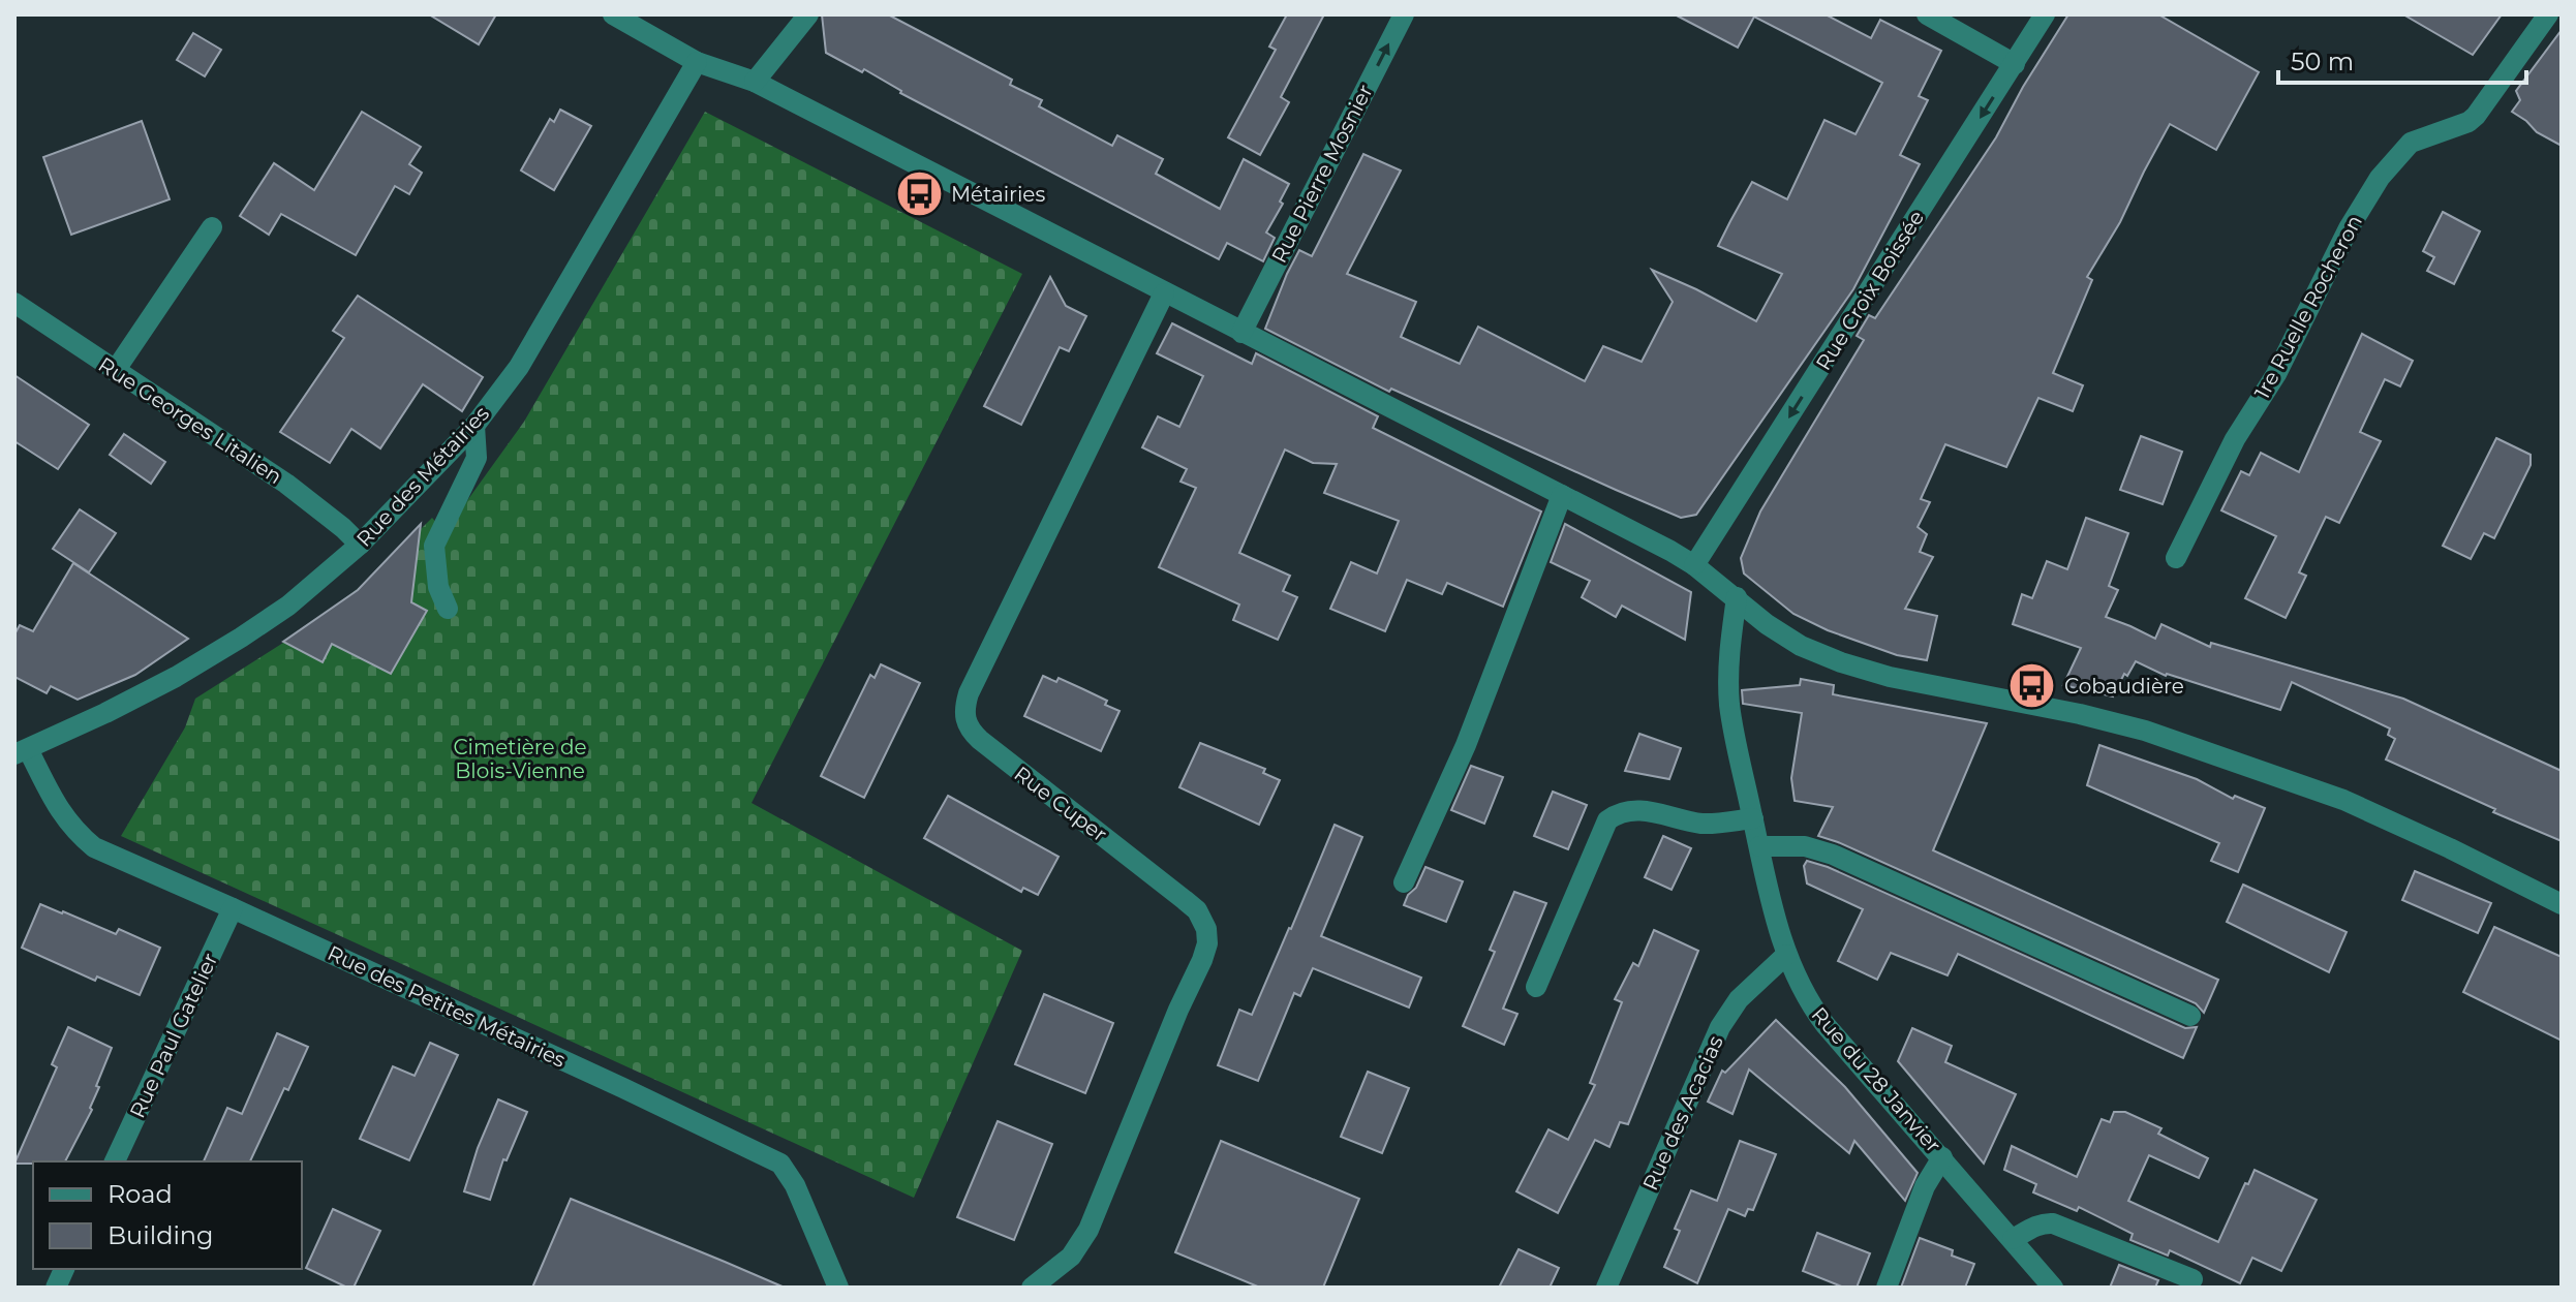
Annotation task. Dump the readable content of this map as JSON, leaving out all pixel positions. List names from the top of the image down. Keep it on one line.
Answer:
{"streets":{"street":["Rue Pierre Mosnier","Rue Croix Boissée","1re Ruelle Rocheron","Rue Georges Litalien","Rue des Métairies","Rue Cuper","Rue des Petites Métairies","Rue Paul Gatelier","Rue du 28 Janvier","Rue des Acacias"]},"crossings":[["Rue Georges Litalien","Rue des Métairies"],["Rue des Métairies","Rue des Petites Métairies"],["Rue des Petites Métairies","Rue Paul Gatelier"],["Rue du 28 Janvier","Rue des Acacias"]],"one_way":["Rue Pierre Mosnier","Rue Croix Boissée"],"parks":["Cimetière de Blois-Vienne"],"places":{"bus stop":["Métairies","Cobaudière"]},"legend":["Road","Building"],"scale_bar":"50 m"}
